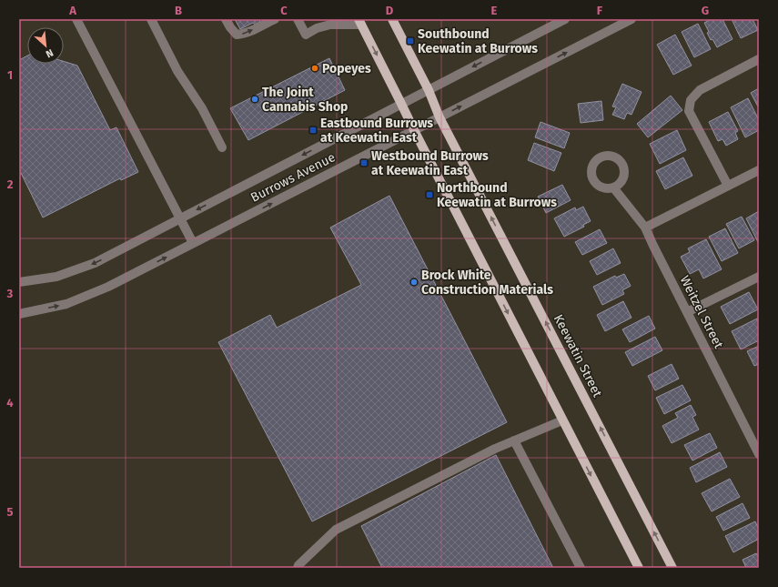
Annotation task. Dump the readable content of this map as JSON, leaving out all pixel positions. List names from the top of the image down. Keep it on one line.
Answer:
{"streets":{"main road":["Keewatin Street"],"street":["Burrows Avenue","Weitzel Street"]},"crossings":[["Burrows Avenue","Keewatin Street"]],"places":{"transit":["Southbound Keewatin at Burrows","Eastbound Burrows at Keewatin East","Westbound Burrows at Keewatin East","Northbound Keewatin at Burrows"],"other":["Popeyes","The Joint Cannabis Shop","Brock White Construction Materials"]},"north":"bottom right","grid":{"columns":["A","B","C","D","E","F","G"],"rows":["1","2","3","4","5"]}}
